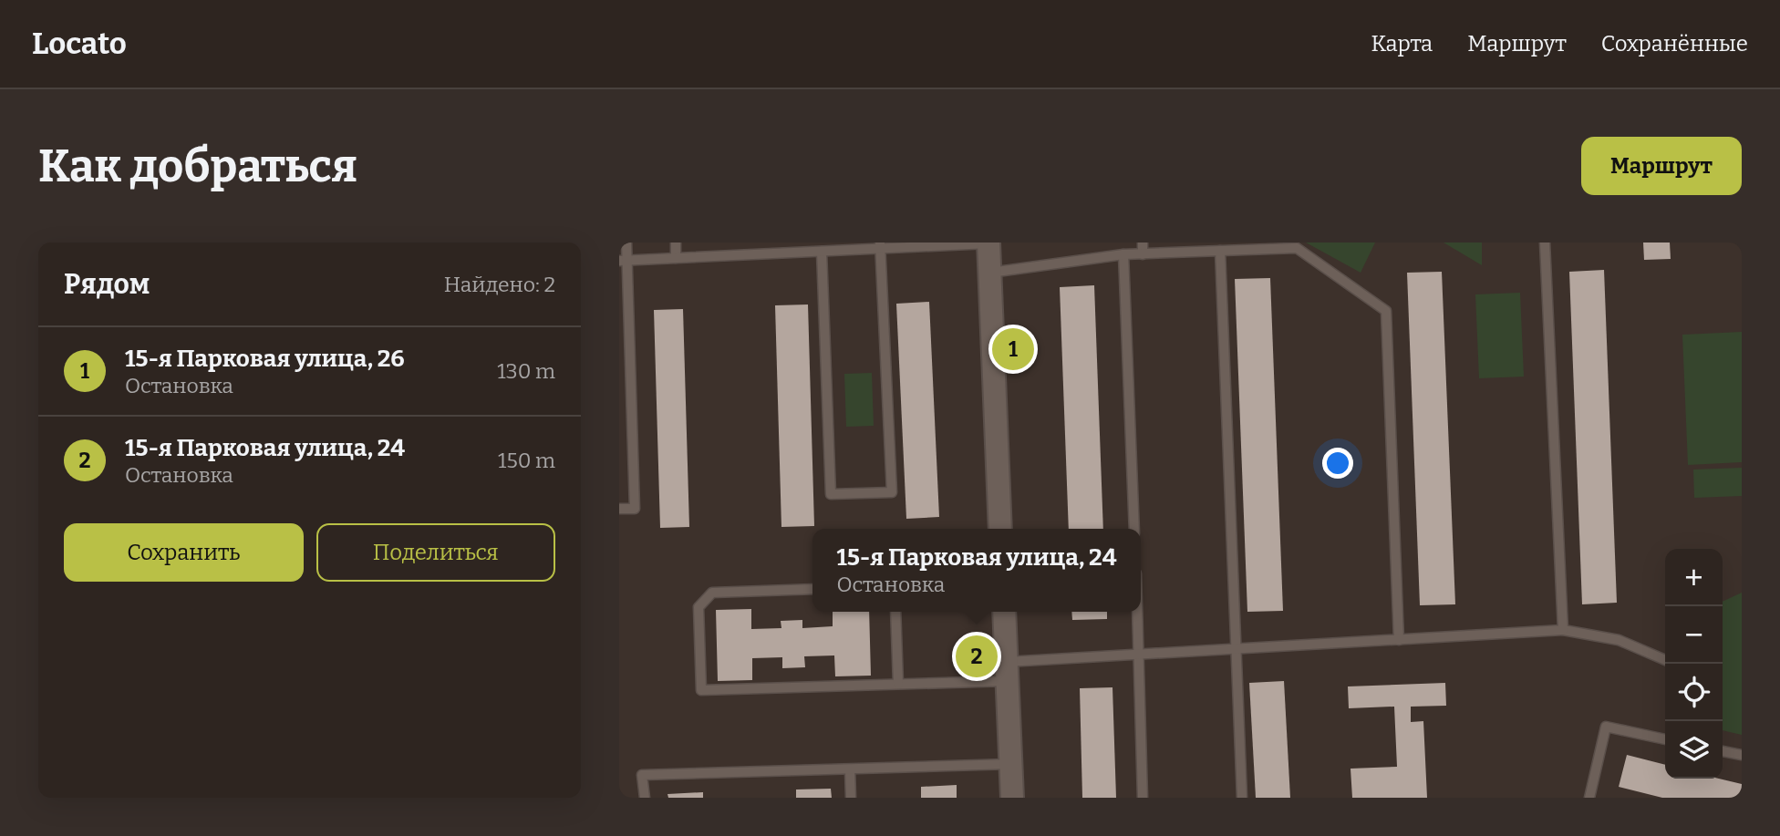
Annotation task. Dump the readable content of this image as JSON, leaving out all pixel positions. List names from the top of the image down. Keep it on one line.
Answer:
{"page":{"header":"Locato","nav":["Карта","Маршрут","Сохранённые"],"buttons":["Маршрут",["Сохранить","Поделиться"]],"title":"Как добраться","heading":["Рядом","Найдено: 2"],"pins":["1","2"],"list":[{"mark":"1","name":"15-я Парковая улица, 26","note":"Остановка","value":"130 m"},{"mark":"2","name":"15-я Парковая улица, 24","note":"Остановка","value":"150 m"}],"popup":["15-я Парковая улица, 24","Остановка"],"map_buttons":["+","−"]}}
